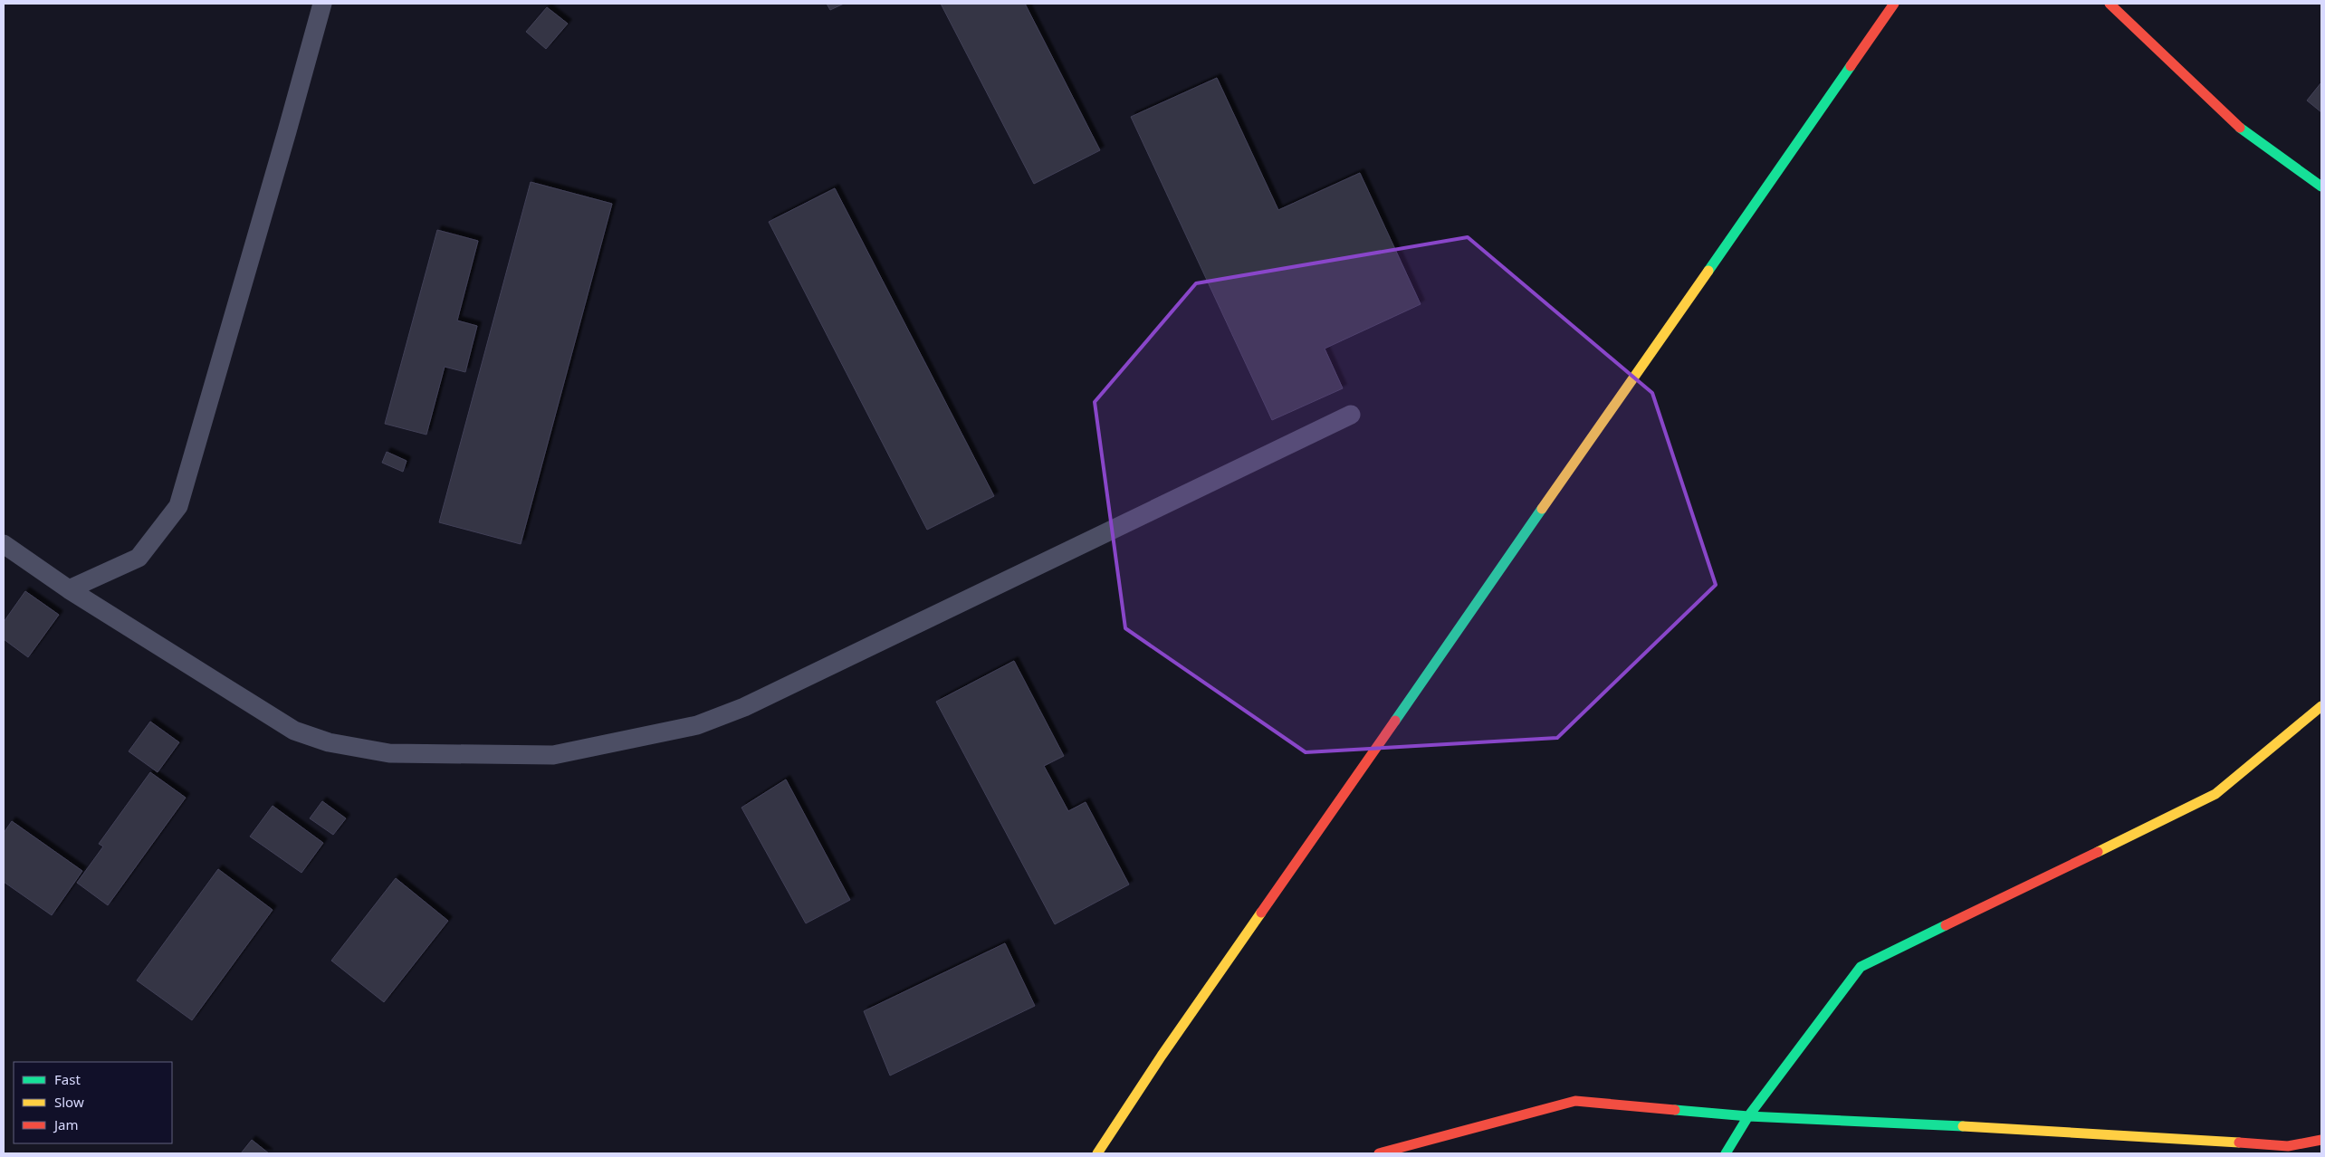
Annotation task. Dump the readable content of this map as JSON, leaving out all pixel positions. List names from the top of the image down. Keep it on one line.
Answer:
{"legend":["Fast","Slow","Jam"]}
